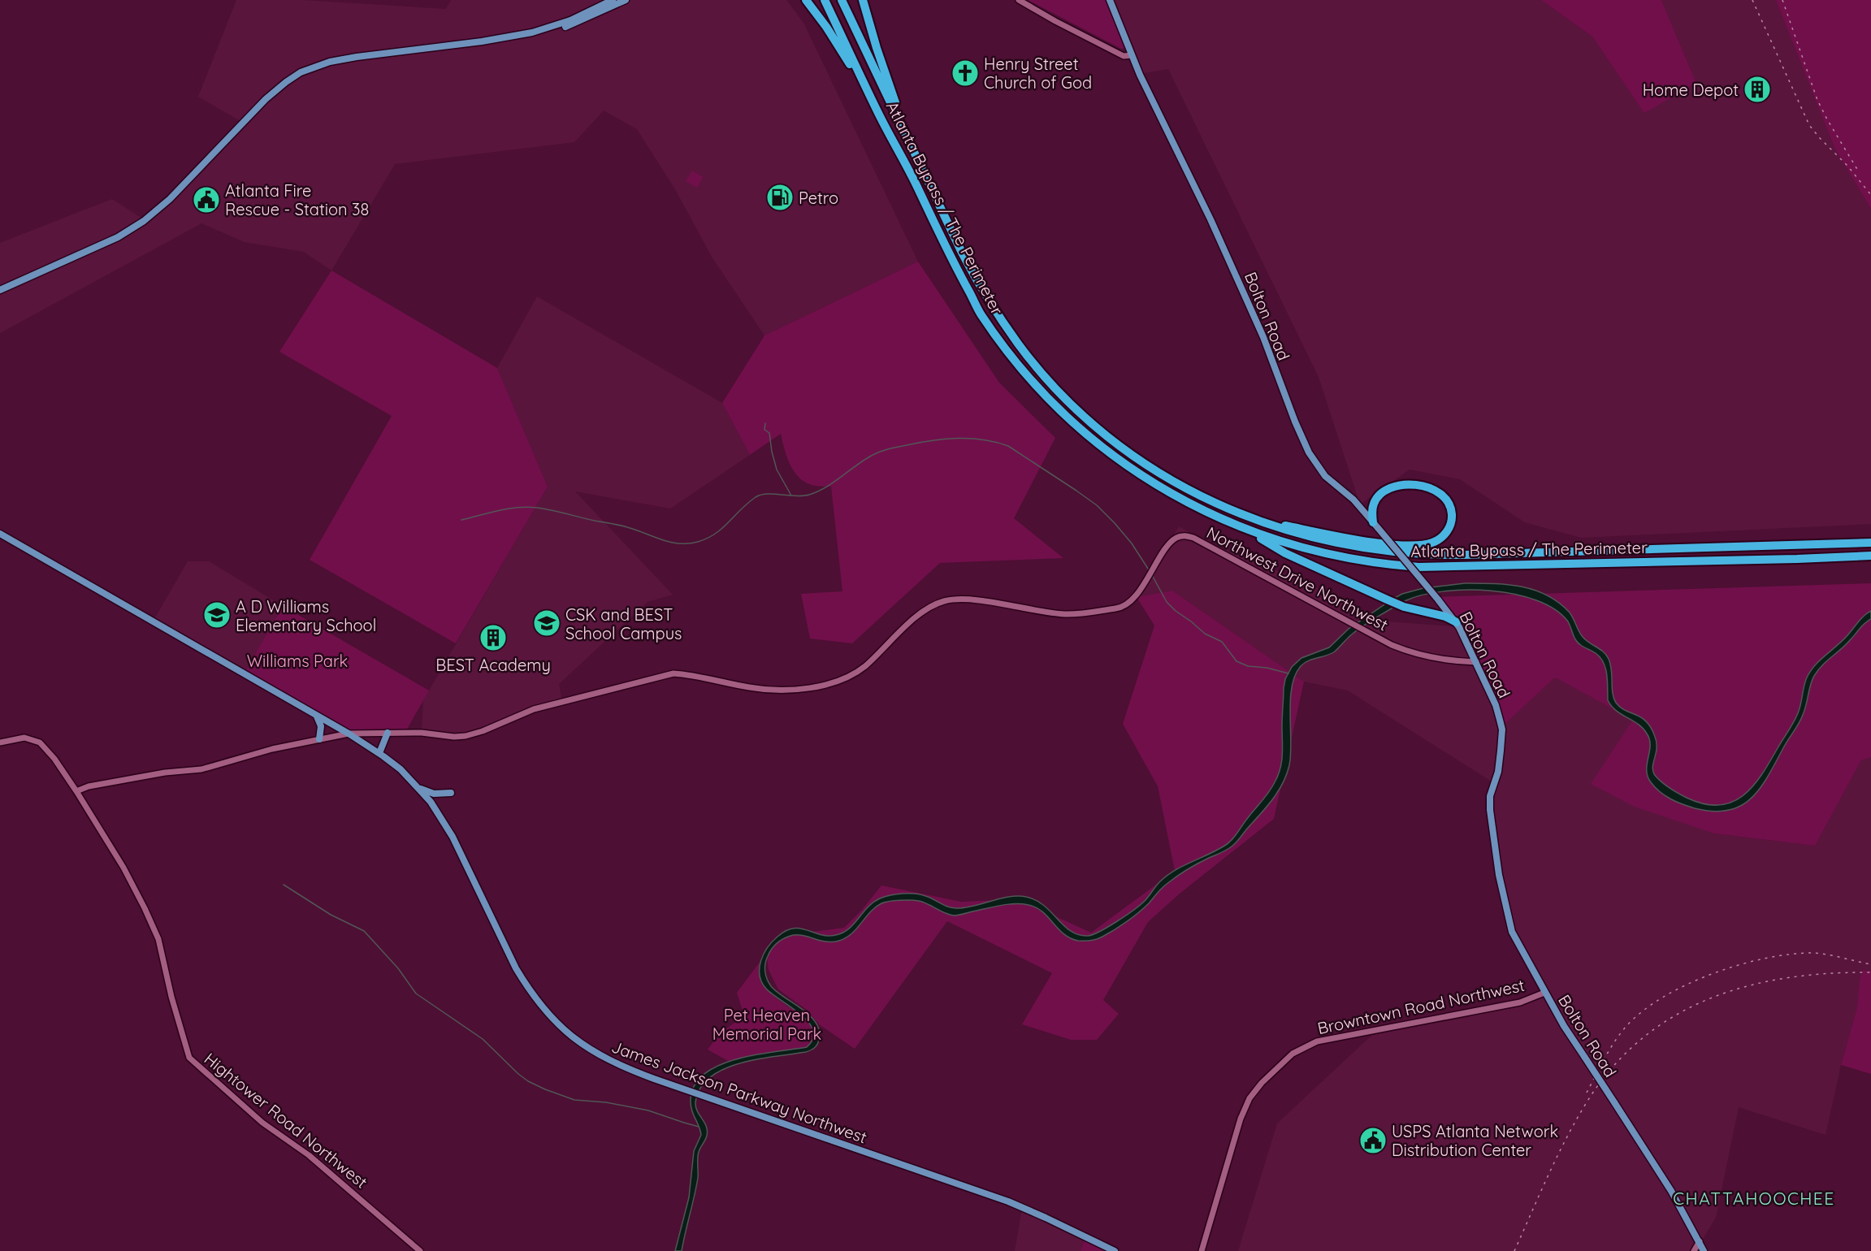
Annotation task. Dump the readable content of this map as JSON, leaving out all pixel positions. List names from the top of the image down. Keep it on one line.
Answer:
{"streets":{"highway":["Atlanta Bypass / The Perimeter"],"main road":["Bolton Road","James Jackson Parkway Northwest"],"street":["Northwest Drive Northwest","Browntown Road Northwest","Hightower Road Northwest"]},"crossings":[["Bolton Road","Northwest Drive Northwest"],["Bolton Road","Browntown Road Northwest"],["Northwest Drive Northwest","James Jackson Parkway Northwest"],["Northwest Drive Northwest","Hightower Road Northwest"]],"districts":["CHATTAHOOCHEE"],"parks":["Williams Park","Pet Heaven Memorial Park"],"places":{"church":["Henry Street Church of God"],"building":["Home Depot","BEST Academy"],"fuel station":["Petro"],"public building":["Atlanta Fire Rescue - Station 38","USPS Atlanta Network Distribution Center"],"school or university":["A D Williams Elementary School","CSK and BEST School Campus"]}}
